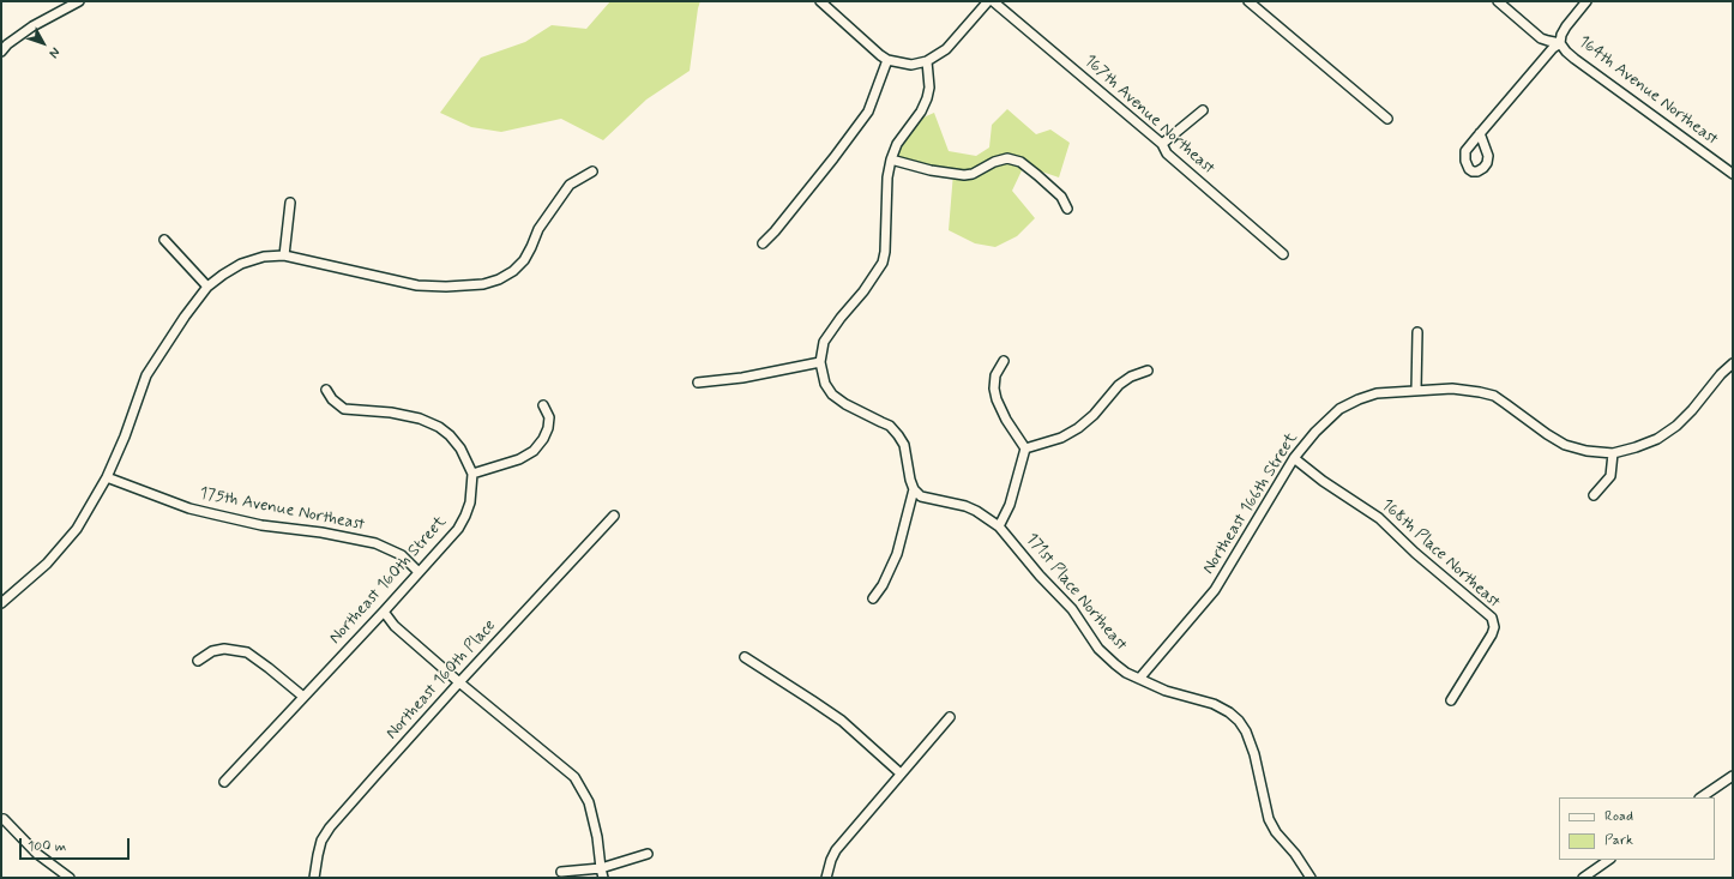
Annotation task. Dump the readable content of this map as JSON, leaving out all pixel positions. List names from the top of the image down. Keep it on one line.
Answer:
{"streets":{"street":["164th Avenue Northeast","167th Avenue Northeast","Northeast 166th Street","175th Avenue Northeast","168th Place Northeast","Northeast 160th Street","171st Place Northeast","Northeast 160th Place"]},"crossings":[["Northeast 166th Street","168th Place Northeast"],["Northeast 166th Street","171st Place Northeast"],["175th Avenue Northeast","Northeast 160th Street"]],"legend":["Road","Park"],"scale_bar":"100 m","north":"bottom right"}
